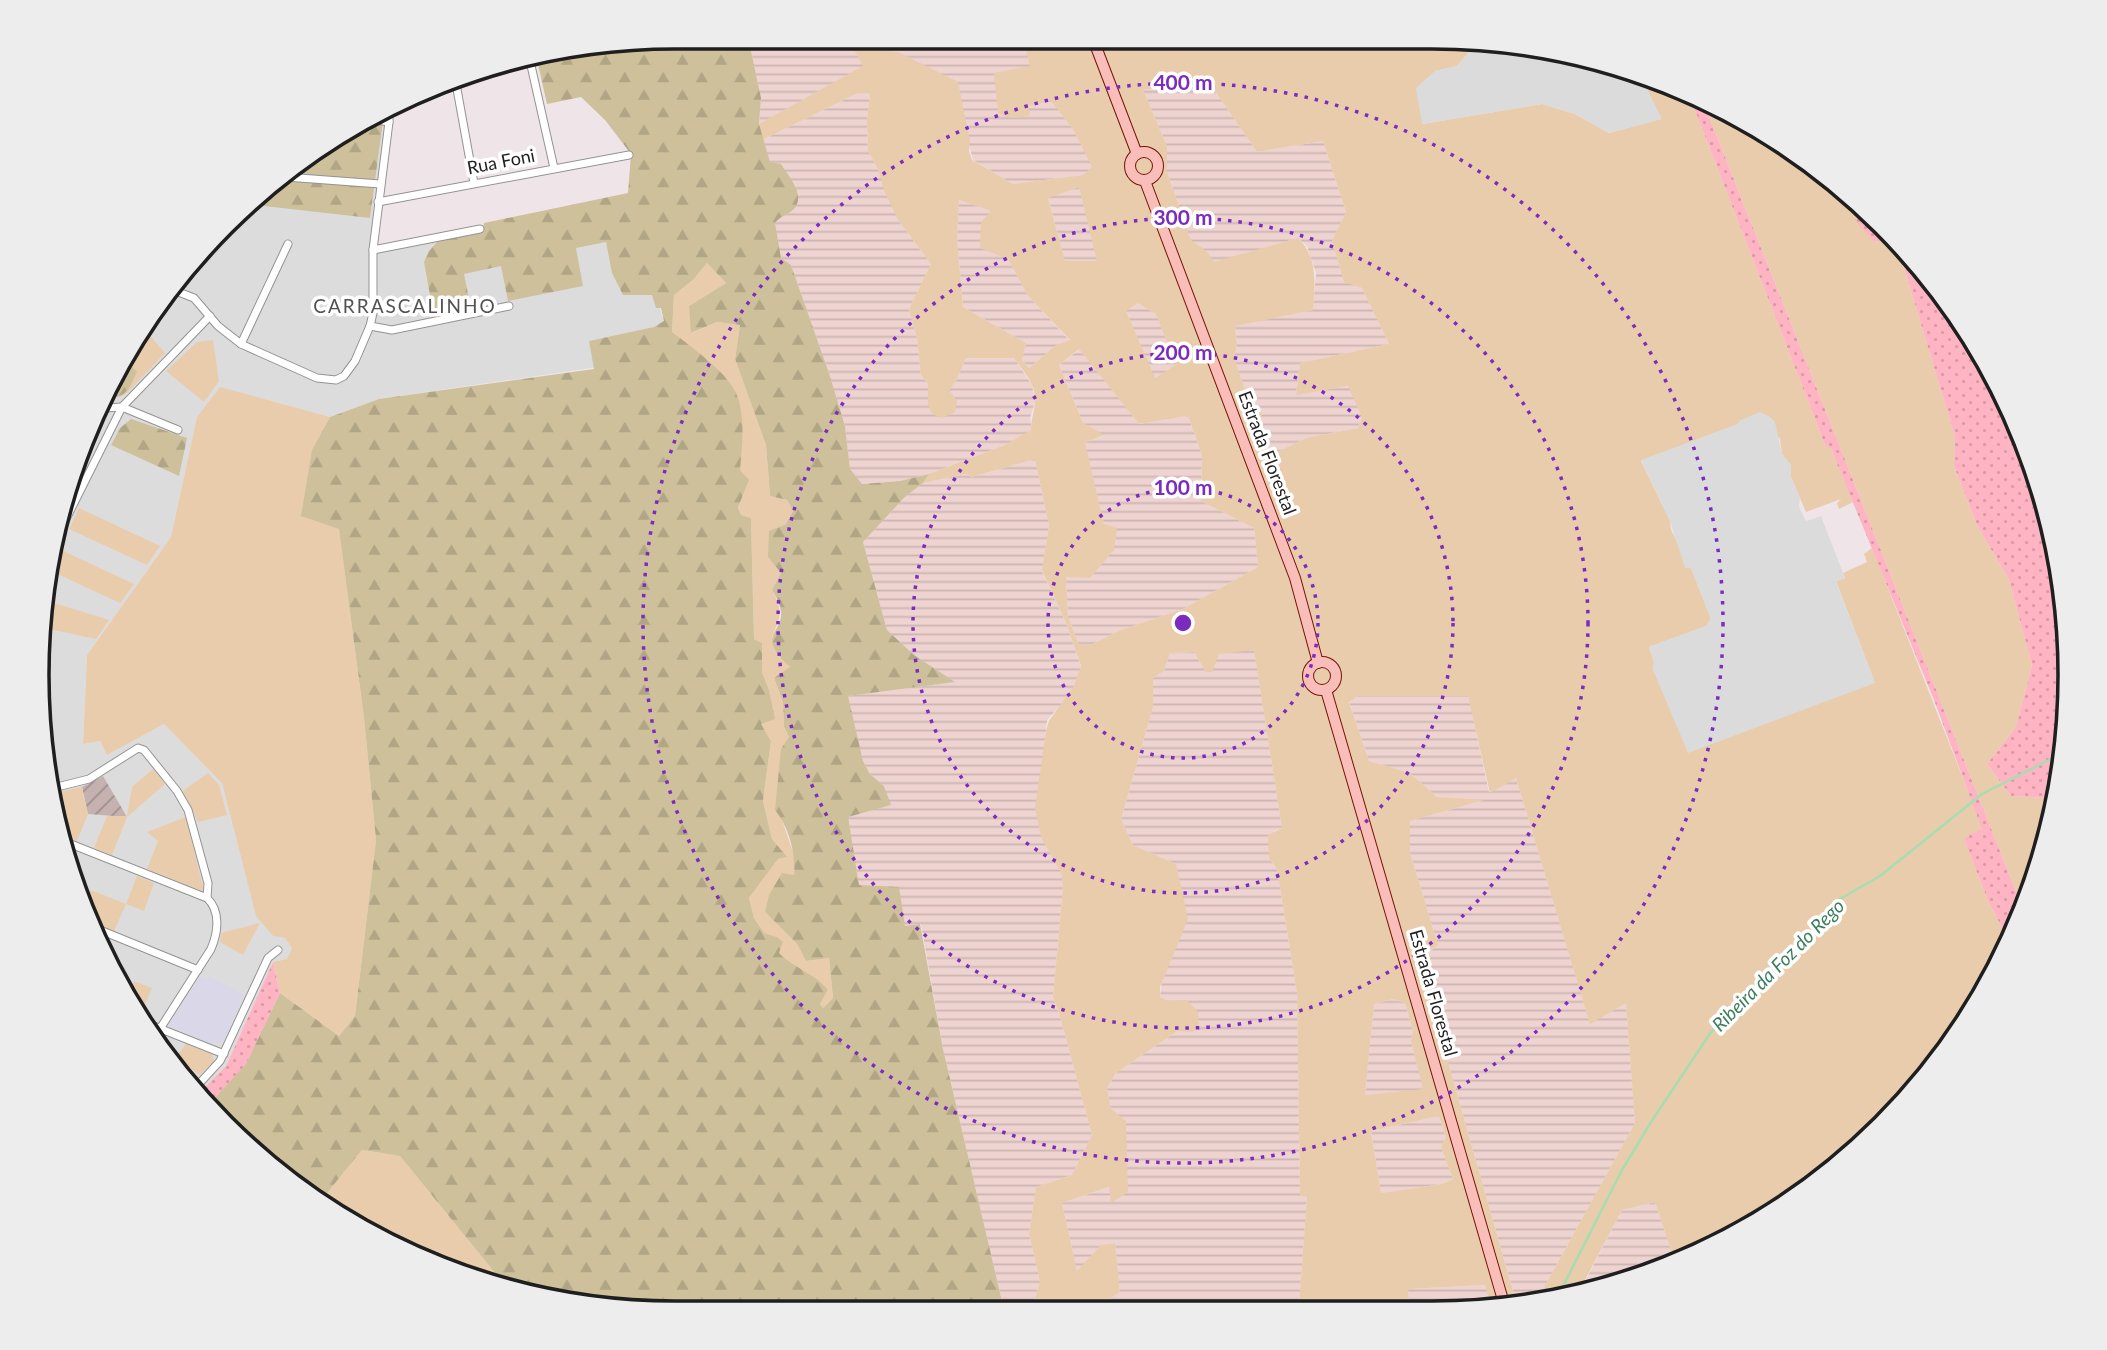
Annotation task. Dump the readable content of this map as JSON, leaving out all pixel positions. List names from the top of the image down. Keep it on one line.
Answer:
{"streets":{"main road":["Estrada Florestal"],"street":["Rua Foni"]},"districts":["CARRASCALINHO"],"water":["Ribeira da Foz do Rego"],"rings":["400 m","300 m","200 m","100 m"]}
